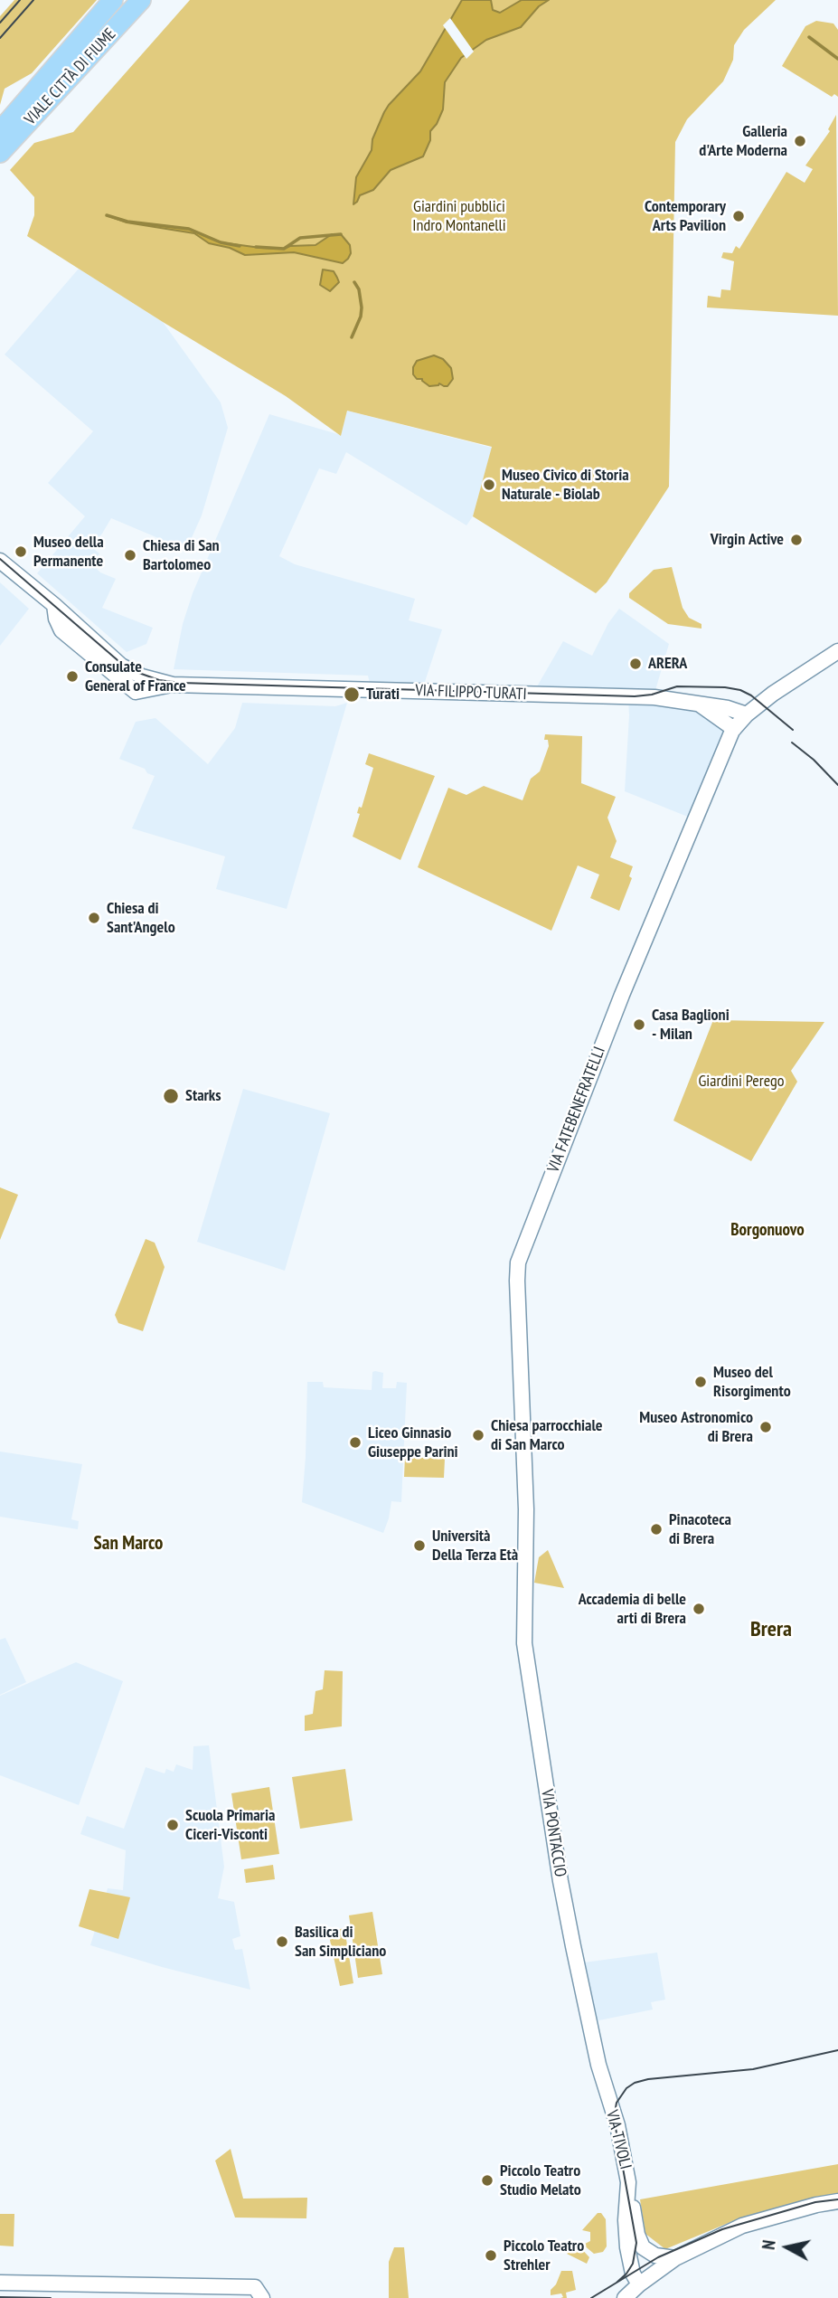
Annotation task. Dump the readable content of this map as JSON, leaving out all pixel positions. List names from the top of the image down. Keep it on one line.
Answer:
{"streets":{"main road":["VIALE CITTÀ DI FIUME"],"street":["VIA FILIPPO TURATI","VIA FATEBENEFRATELLI","VIA PONTACCIO","VIA TIVOLI"]},"crossings":[["VIA FILIPPO TURATI","VIA FATEBENEFRATELLI"],["VIA FATEBENEFRATELLI","VIA PONTACCIO"],["VIA PONTACCIO","VIA TIVOLI"]],"districts":["Borgonuovo","San Marco","Brera"],"parks":["Giardini pubblici Indro Montanelli","Giardini Perego"],"places":["Galleria d'Arte Moderna","Contemporary Arts Pavilion","Museo Civico di Storia Naturale - Biolab","Virgin Active","Museo della Permanente","Chiesa di San Bartolomeo","ARERA","Consulate General of France","Turati","Chiesa di Sant'Angelo","Casa Baglioni - Milan","Starks","Museo del Risorgimento","Museo Astronomico di Brera","Chiesa parrocchiale di San Marco","Liceo Ginnasio Giuseppe Parini","Pinacoteca di Brera","Università Della Terza Età","Accademia di belle arti di Brera","Scuola Primaria Ciceri-Visconti","Basilica di San Simpliciano","Piccolo Teatro Studio Melato","Piccolo Teatro Strehler"],"north":"left"}
